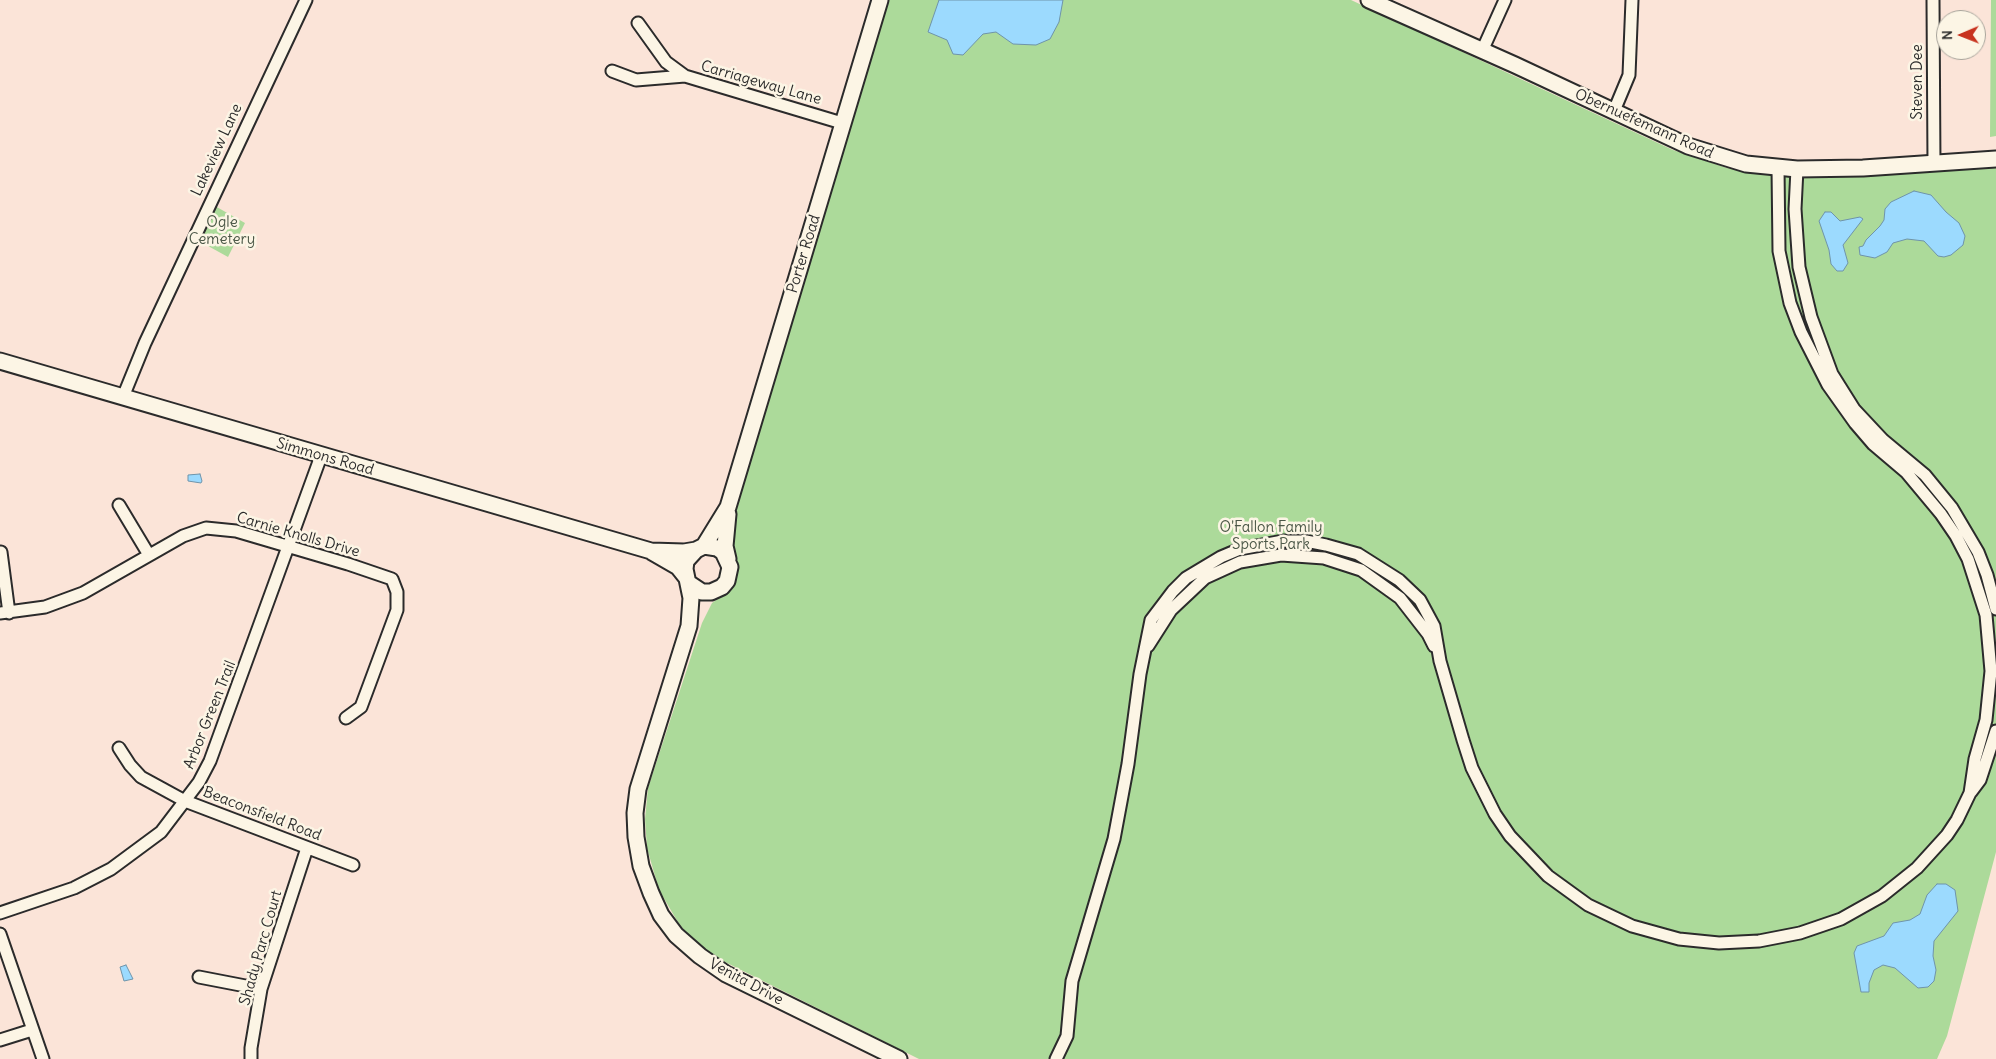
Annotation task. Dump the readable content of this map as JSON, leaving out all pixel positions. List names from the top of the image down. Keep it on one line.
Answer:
{"streets":{"street":["Steven Dee","Carriageway Lane","Obernuefemann Road","Lakeview Lane","Porter Road","Simmons Road","Carnie Knolls Drive","Arbor Green Trail","Beaconsfield Road","Shady Parc Court","Venita Drive"]},"crossings":[["Steven Dee","Obernuefemann Road"],["Carriageway Lane","Porter Road"],["Lakeview Lane","Simmons Road"],["Porter Road","Simmons Road"],["Porter Road","Venita Drive"],["Simmons Road","Arbor Green Trail"],["Simmons Road","Venita Drive"],["Carnie Knolls Drive","Arbor Green Trail"],["Arbor Green Trail","Beaconsfield Road"],["Beaconsfield Road","Shady Parc Court"]],"parks":["Ogle Cemetery","O'Fallon Family Sports Park"],"north":"left"}
